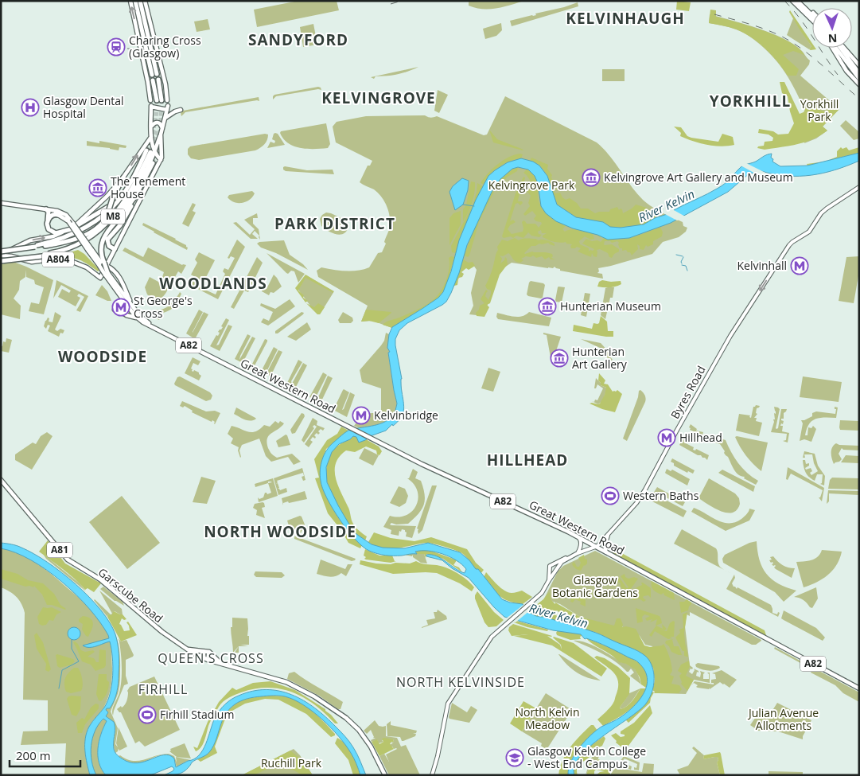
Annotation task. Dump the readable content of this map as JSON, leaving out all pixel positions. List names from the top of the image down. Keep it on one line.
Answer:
{"streets":{"highway":["M8"],"main road":["A804","A82","Great Western Road","Byres Road","A81","Garscube Road"]},"crossings":[["Great Western Road","Byres Road"],["A81","Garscube Road"]],"one_way":["Byres Road"],"districts":["KELVINHAUGH","SANDYFORD","KELVINGROVE","YORKHILL","PARK DISTRICT","WOODLANDS","WOODSIDE","HILLHEAD","NORTH WOODSIDE","QUEEN'S CROSS","NORTH KELVINSIDE","FIRHILL"],"water":["River Kelvin"],"parks":["Yorkhill Park","Kelvingrove Park","Glasgow Botanic Gardens","North Kelvin Meadow","Julian Avenue Allotments","Ruchill Park"],"places":{"station":["Charing Cross (Glasgow)"],"hospital":["Glasgow Dental Hospital"],"museum":["Kelvingrove Art Gallery and Museum","The Tenement House","Hunterian Museum","Hunterian Art Gallery"],"metro station":["Kelvinhall","St George's Cross","Kelvinbridge","Hillhead"],"sports":["Western Baths","Firhill Stadium"],"school or university":["Glasgow Kelvin College - West End Campus"]},"scale_bar":"200 m","north":"bottom"}
